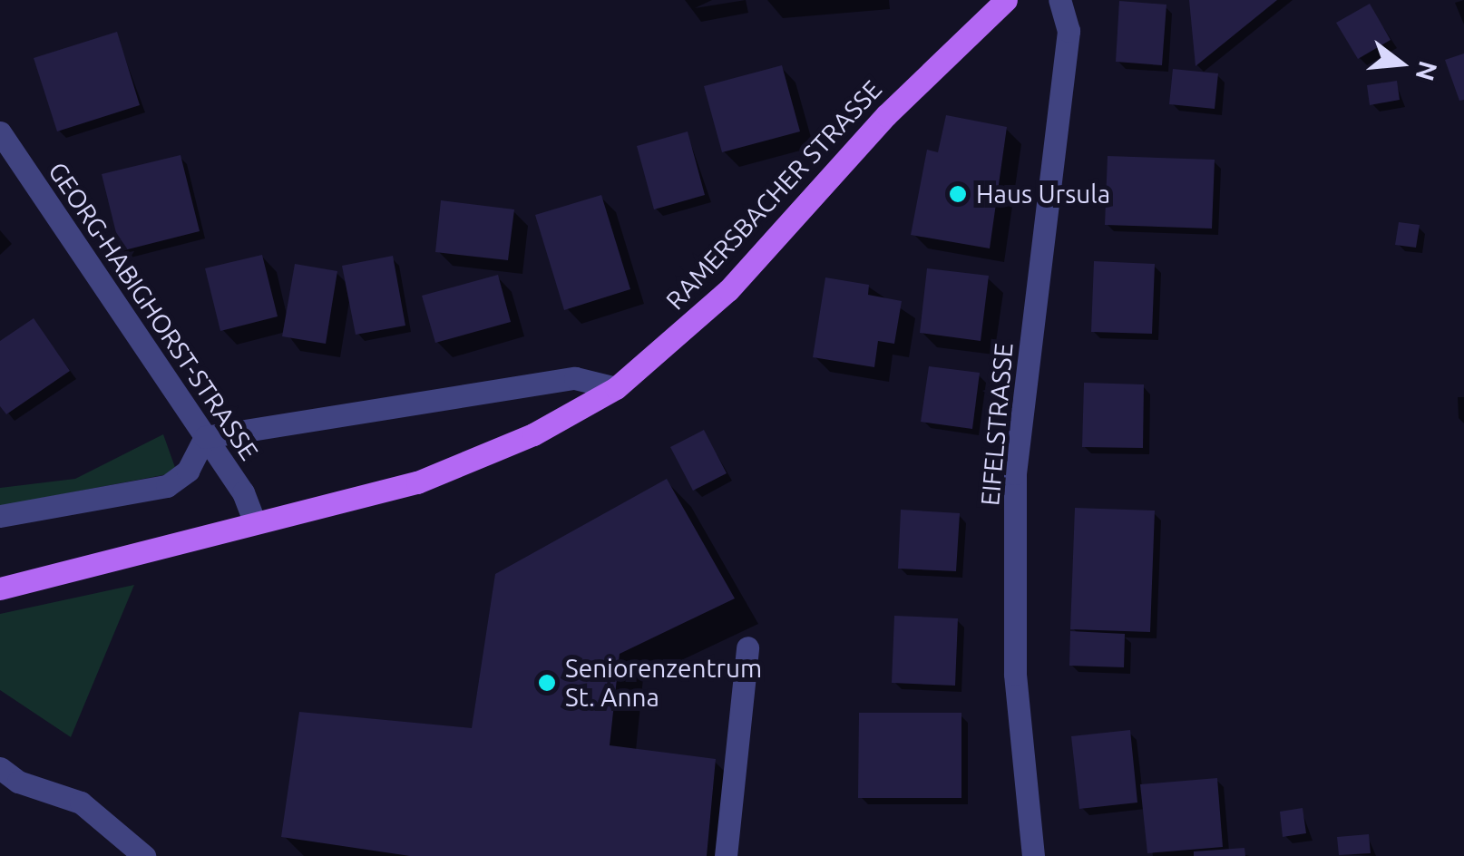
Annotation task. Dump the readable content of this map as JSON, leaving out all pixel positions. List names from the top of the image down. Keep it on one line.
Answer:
{"streets":{"main road":["RAMERSBACHER STRASSE"],"street":["GEORG-HABIGHORST-STRASSE","EIFELSTRASSE"]},"crossings":[["RAMERSBACHER STRASSE","GEORG-HABIGHORST-STRASSE"]],"places":["Haus Ursula","Seniorenzentrum St. Anna"],"north":"right"}
